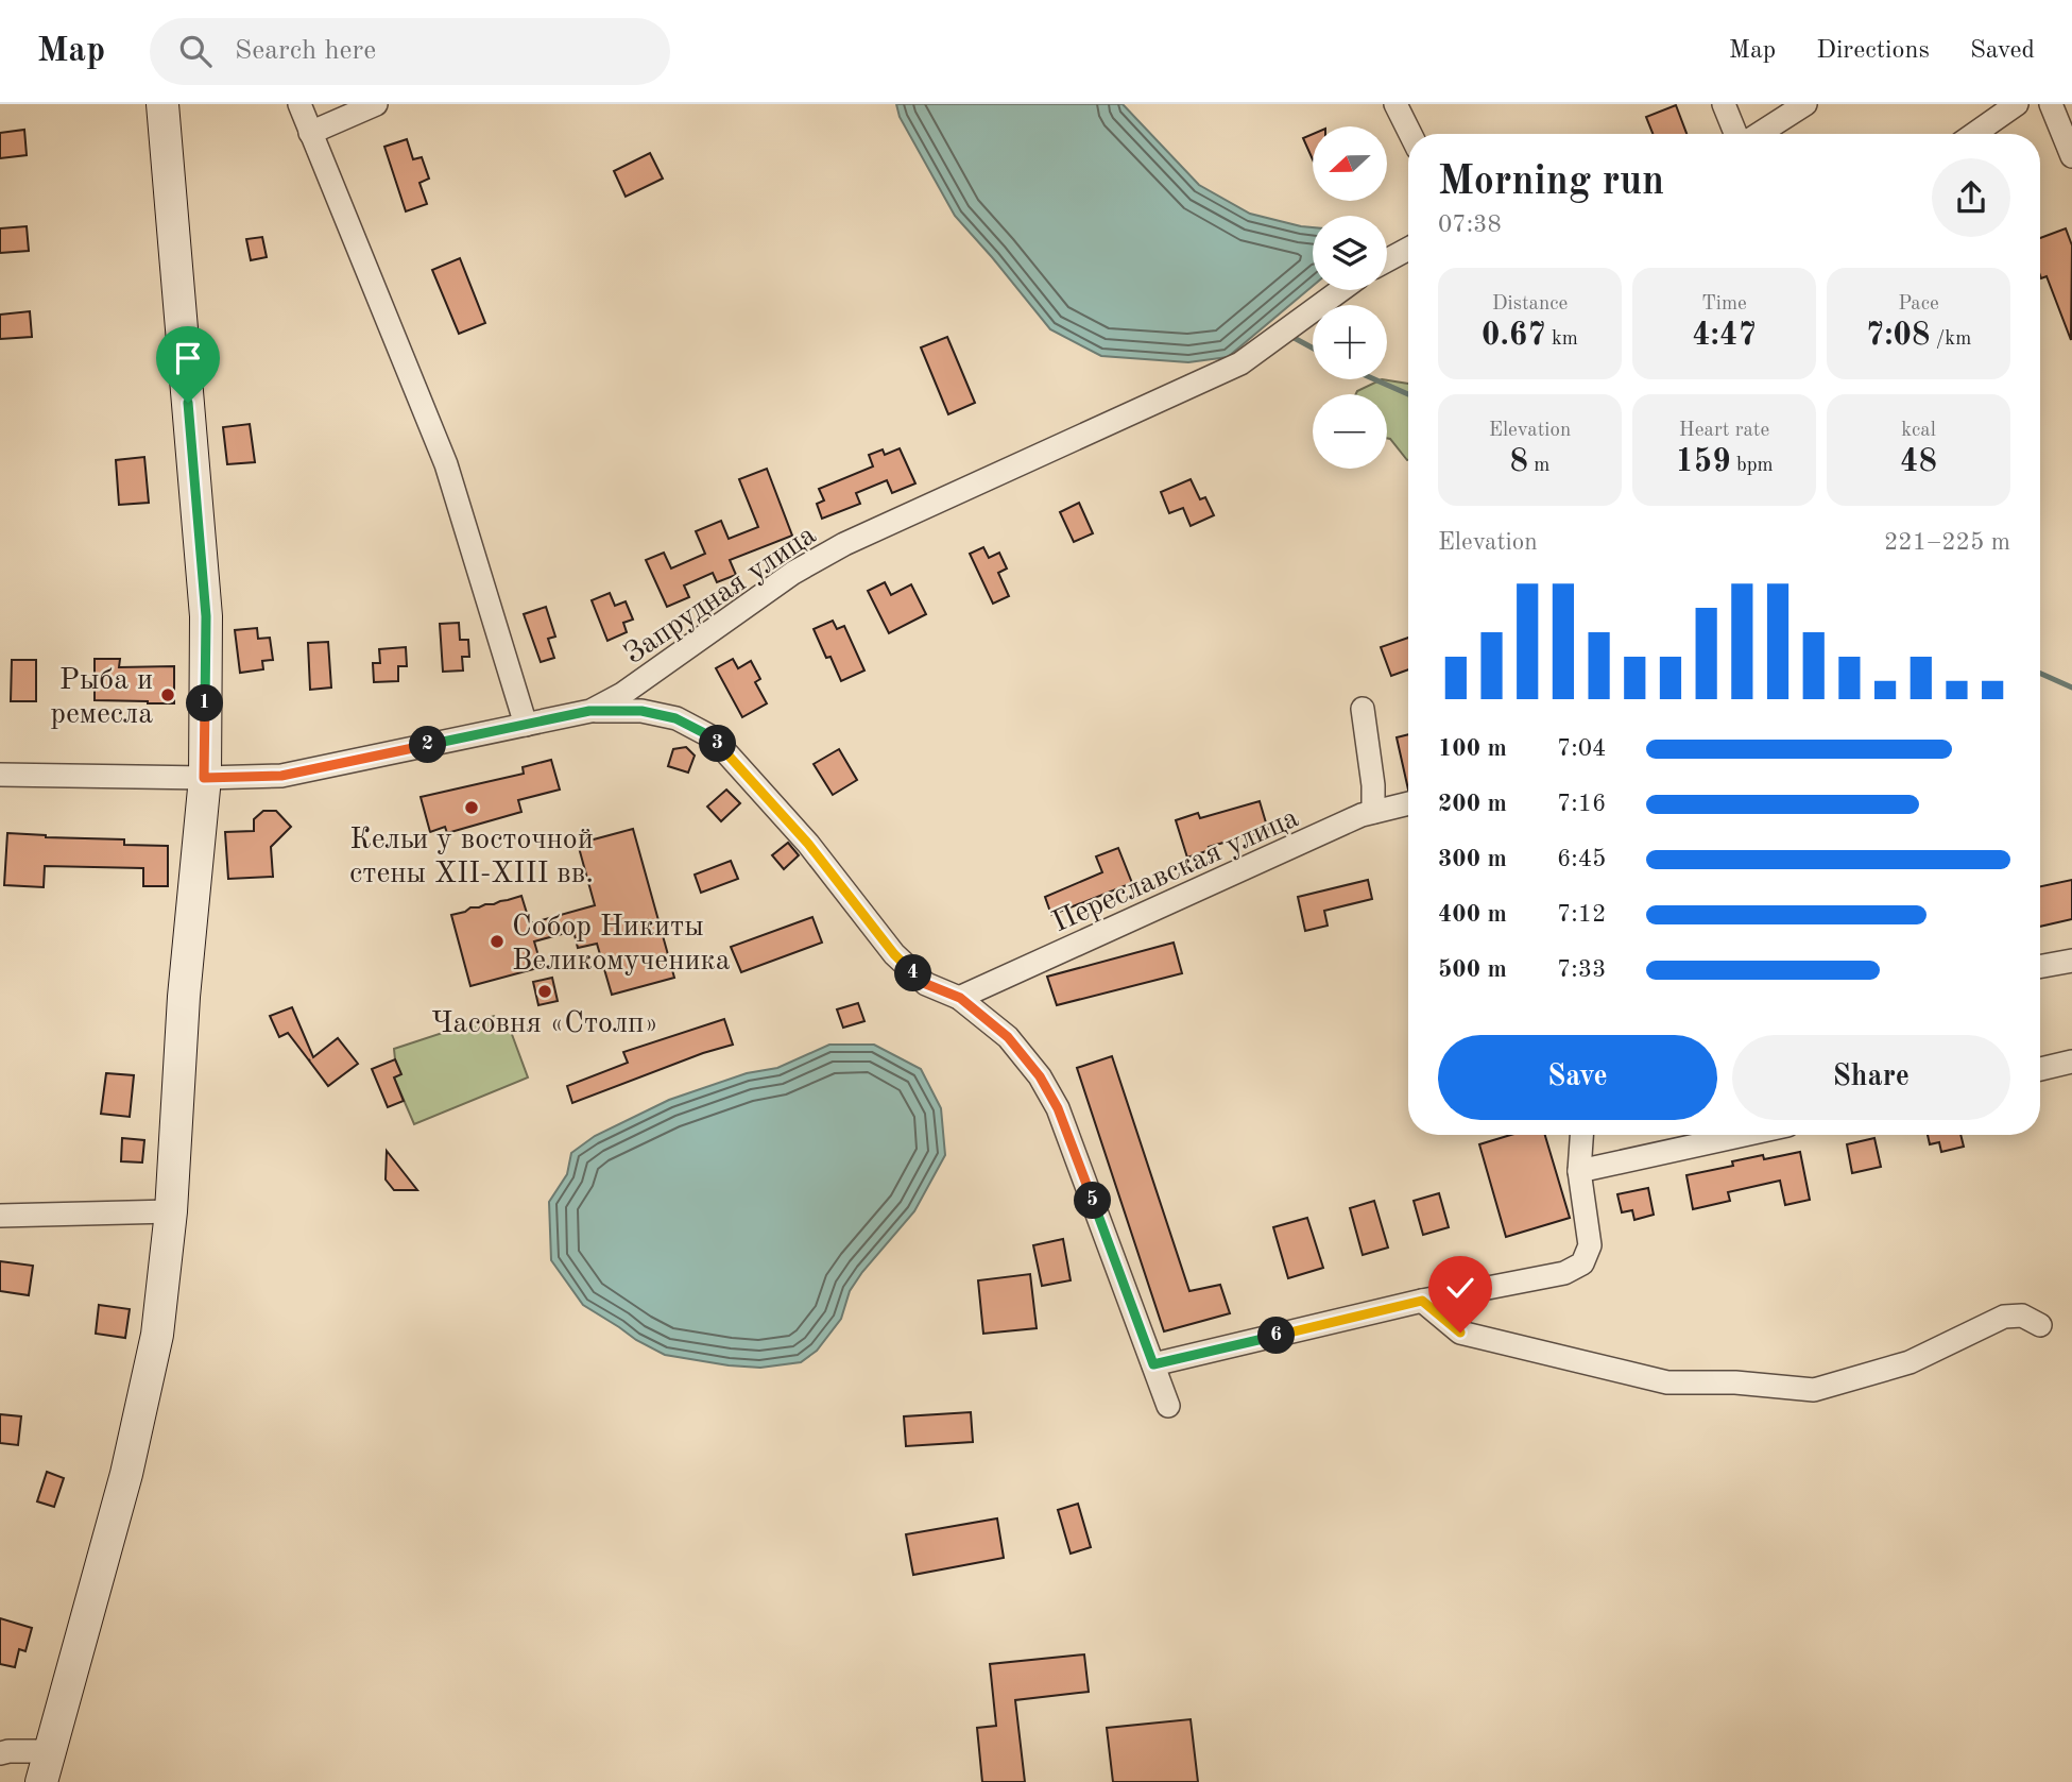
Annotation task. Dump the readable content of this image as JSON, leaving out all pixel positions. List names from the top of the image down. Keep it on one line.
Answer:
{"streets":{"street":["Запрудная улица","Переславская улица"]},"places":["Рыба и ремесла","Кельи у восточной стены XII-XIII вв.","Собор Никиты Великомученика","Часовня «Столп»"],"north":"left","page":{"header":"Map","search":"Search here","nav":["Map","Directions","Saved"],"map_buttons":["+","−"],"heading":["Morning run","07:38"],"stats":[["Distance","0.67 km"],["Time","4:47"],["Pace","7:08 /km"],["Elevation","8 m"],["Heart rate","159 bpm"],["kcal","48"]],"chart":["Elevation","221–225 m"],"pins":["1","3","2","4","5","6"],"list":[{"name":"100 m","note":"7:04"},{"name":"200 m","note":"7:16"},{"name":"300 m","note":"6:45"},{"name":"400 m","note":"7:12"},{"name":"500 m","note":"7:33"}],"buttons":["Save","Share"]}}
